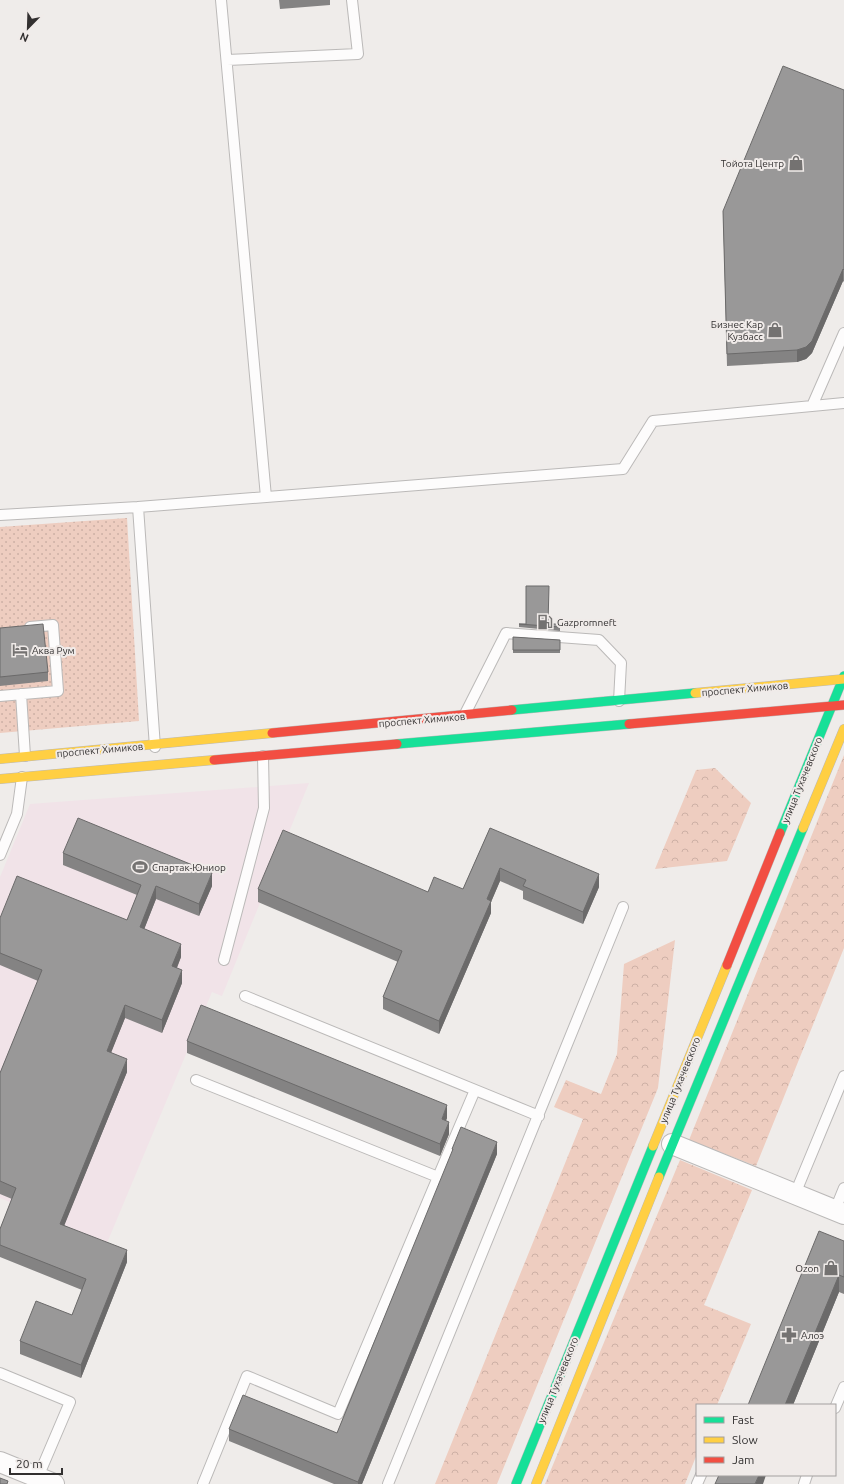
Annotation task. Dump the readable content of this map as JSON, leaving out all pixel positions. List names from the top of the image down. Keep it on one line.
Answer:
{"streets":{"main road":["проспект Химиков","улица Тухачевского"]},"crossings":[["проспект Химиков","улица Тухачевского"]],"places":{"shop":["Тойота Центр","Бизнес Кар Кузбасс","Ozon"],"fuel station":["Gazpromneft"],"hotel":["Аква Рум"],"sports":["Спартак-Юниор"],"pharmacy":["Алоэ"]},"legend":["Fast","Slow","Jam"],"scale_bar":"20 m","north":"bottom left"}
